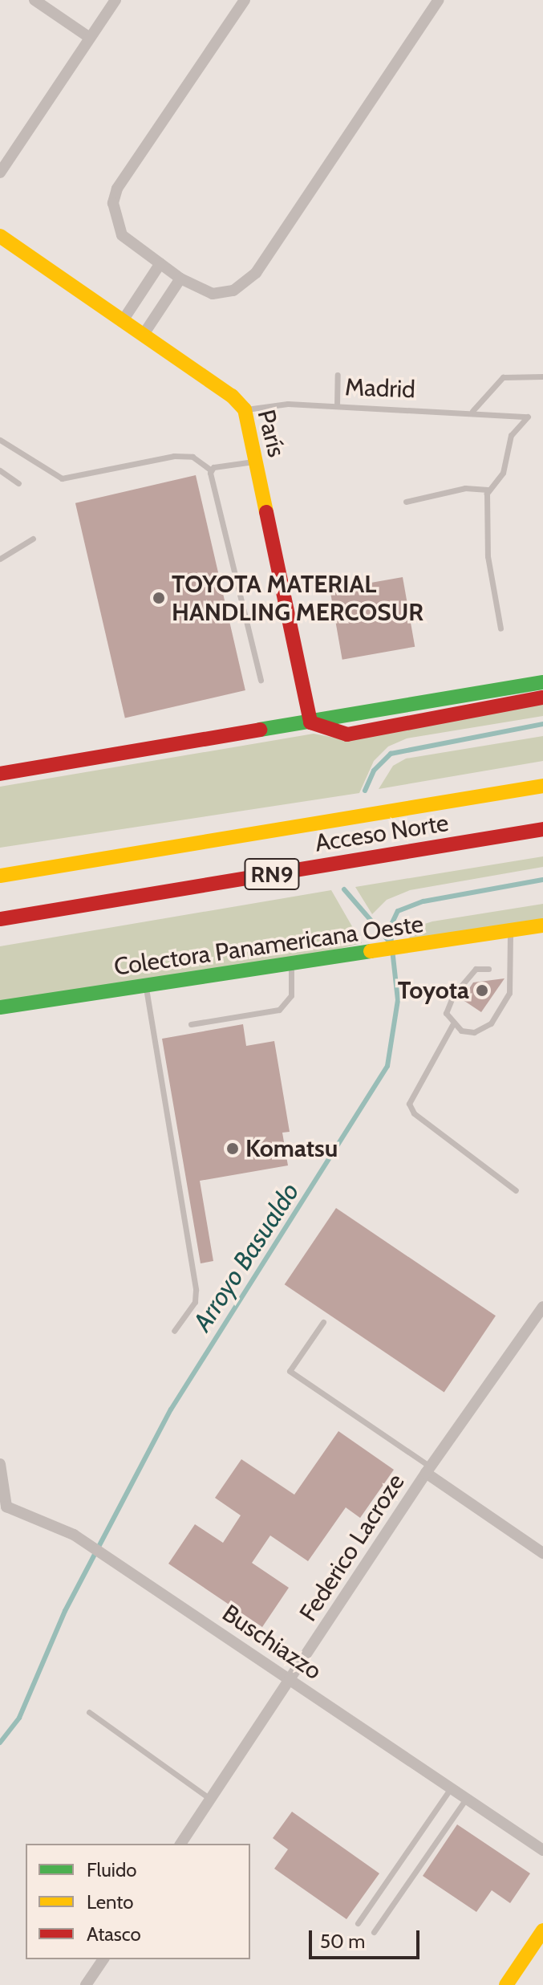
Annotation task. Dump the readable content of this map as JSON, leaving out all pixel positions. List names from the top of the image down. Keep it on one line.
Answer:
{"streets":{"main road":["París","Acceso Norte","RN9","Colectora Panamericana Oeste"],"street":["Federico Lacroze","Buschiazzo"],"lane":["Madrid"]},"crossings":[["Madrid","París"],["Federico Lacroze","Buschiazzo"]],"water":["Arroyo Basualdo"],"places":["TOYOTA MATERIAL HANDLING MERCOSUR","Toyota","Komatsu"],"legend":["Fluido","Lento","Atasco"],"scale_bar":"50 m"}
